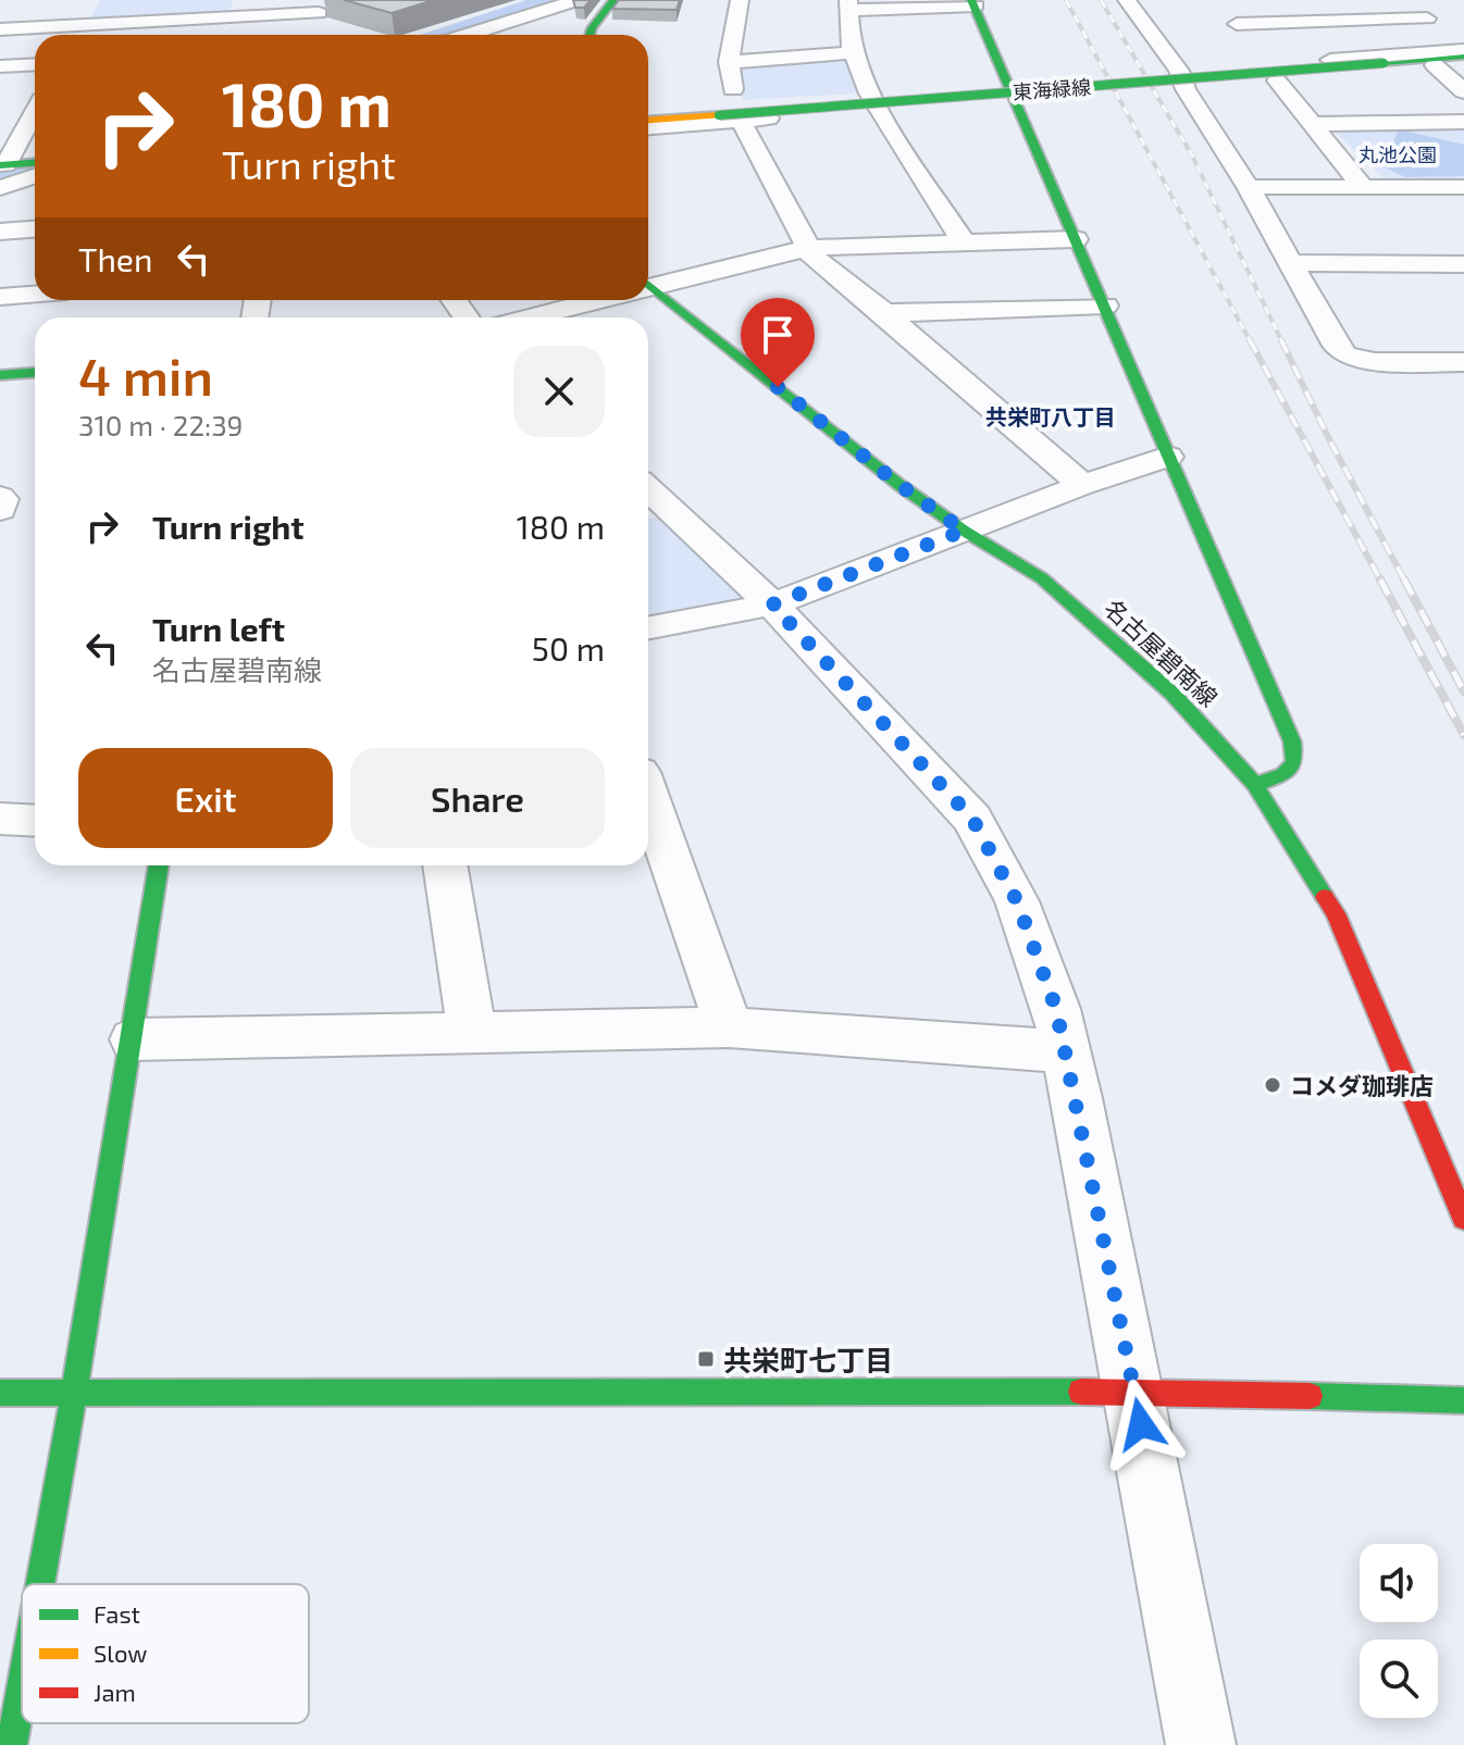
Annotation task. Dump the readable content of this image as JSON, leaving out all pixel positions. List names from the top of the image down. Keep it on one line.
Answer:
{"streets":{"street":["東海緑線","名古屋碧南線"]},"districts":["共栄町八丁目"],"parks":["丸池公園"],"places":{"other":["コメダ珈琲店"],"transit":["共栄町七丁目"]},"legend":["Fast","Slow","Jam"],"page":{"turn":["180 m","Turn right"],"then":"Then","heading":["4 min","310 m · 22:39"],"list":[{"name":"Turn right","value":"180 m"},{"name":"Turn left","note":"名古屋碧南線","value":"50 m"}],"buttons":["Exit","Share"]}}
